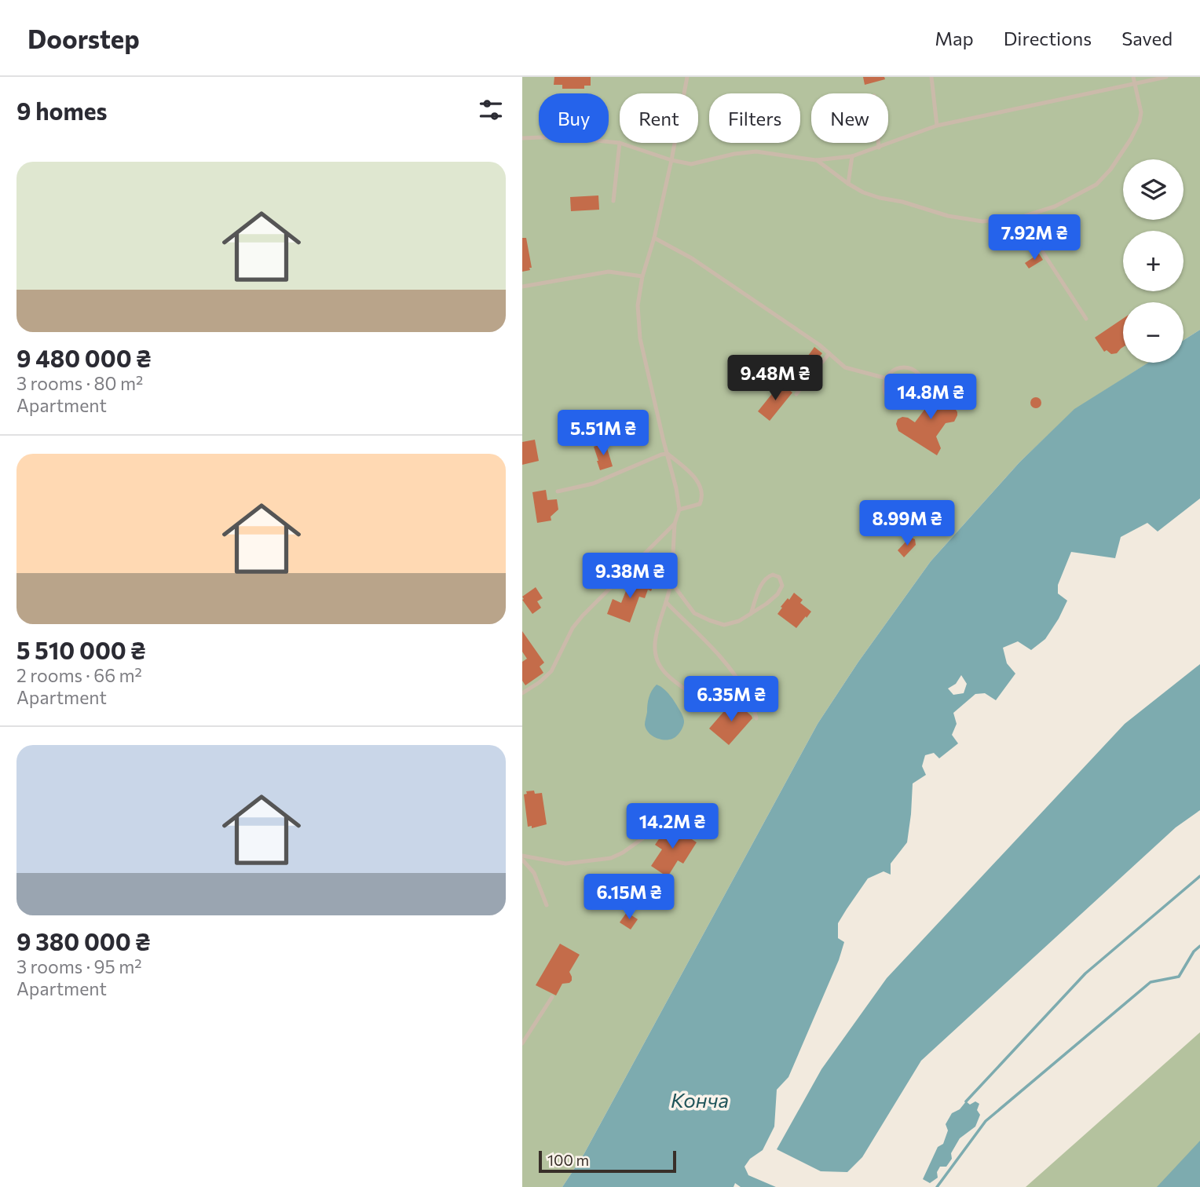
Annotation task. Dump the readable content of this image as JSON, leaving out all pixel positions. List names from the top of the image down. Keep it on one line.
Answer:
{"water":["Конча"],"scale_bar":"100 m","page":{"header":"Doorstep","nav":["Map","Directions","Saved"],"heading":"9 homes","chip":["Buy","Rent","Filters","New"],"list":[{"name":"9 480 000 ₴","note":"3 rooms · 80 m² · Apartment"},{"name":"5 510 000 ₴","note":"2 rooms · 66 m² · Apartment"},{"name":"9 380 000 ₴","note":"3 rooms · 95 m² · Apartment"}],"map_buttons":["+","−"],"price":["7.92M ₴","9.48M ₴","14.8M ₴","5.51M ₴","8.99M ₴","9.38M ₴","6.35M ₴","14.2M ₴","6.15M ₴"],"scale":"100 m"}}
